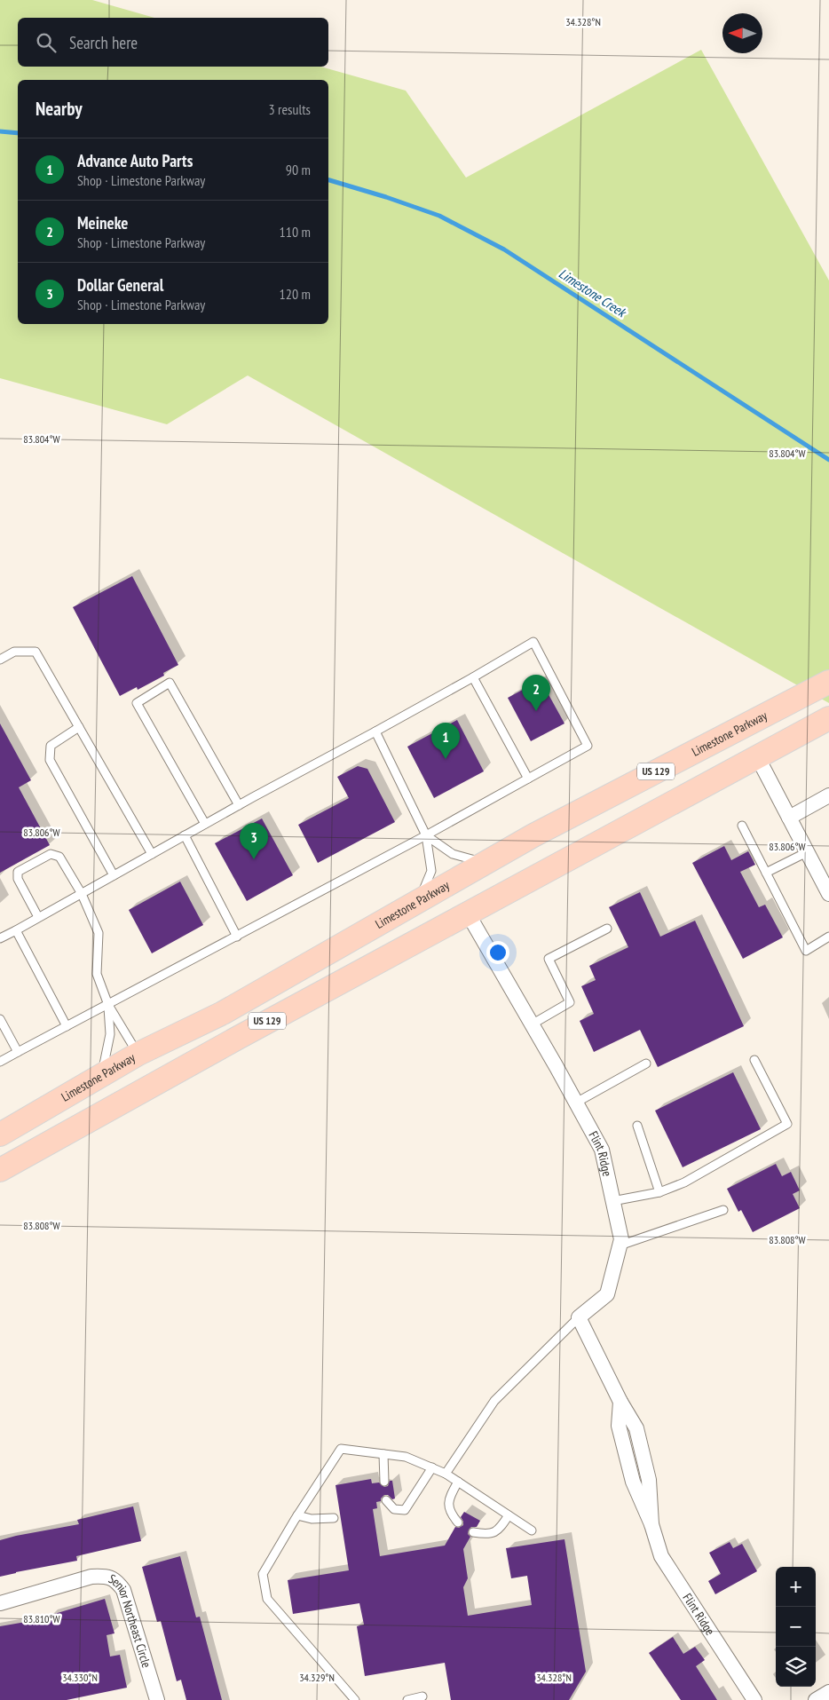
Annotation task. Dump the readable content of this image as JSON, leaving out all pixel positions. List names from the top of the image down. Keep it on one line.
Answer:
{"streets":{"main road":["Limestone Parkway","US 129"],"street":["Flint Ridge","Senior Northeast Circle"]},"crossings":[["US 129","Flint Ridge"]],"water":["Limestone Creek"],"north":"left","page":{"search":"Search here","heading":["Nearby","3 results"],"list":[{"mark":"1","name":"Advance Auto Parts","note":"Shop · Limestone Parkway","value":"90 m"},{"mark":"2","name":"Meineke","note":"Shop · Limestone Parkway","value":"110 m"},{"mark":"3","name":"Dollar General","note":"Shop · Limestone Parkway","value":"120 m"}],"pins":["2","1","3"],"map_buttons":["+","−"]},"coordinates":["34.328°N","83.804°W","83.806°W","83.808°W","83.810°W","34.330°N","34.329°N"]}
